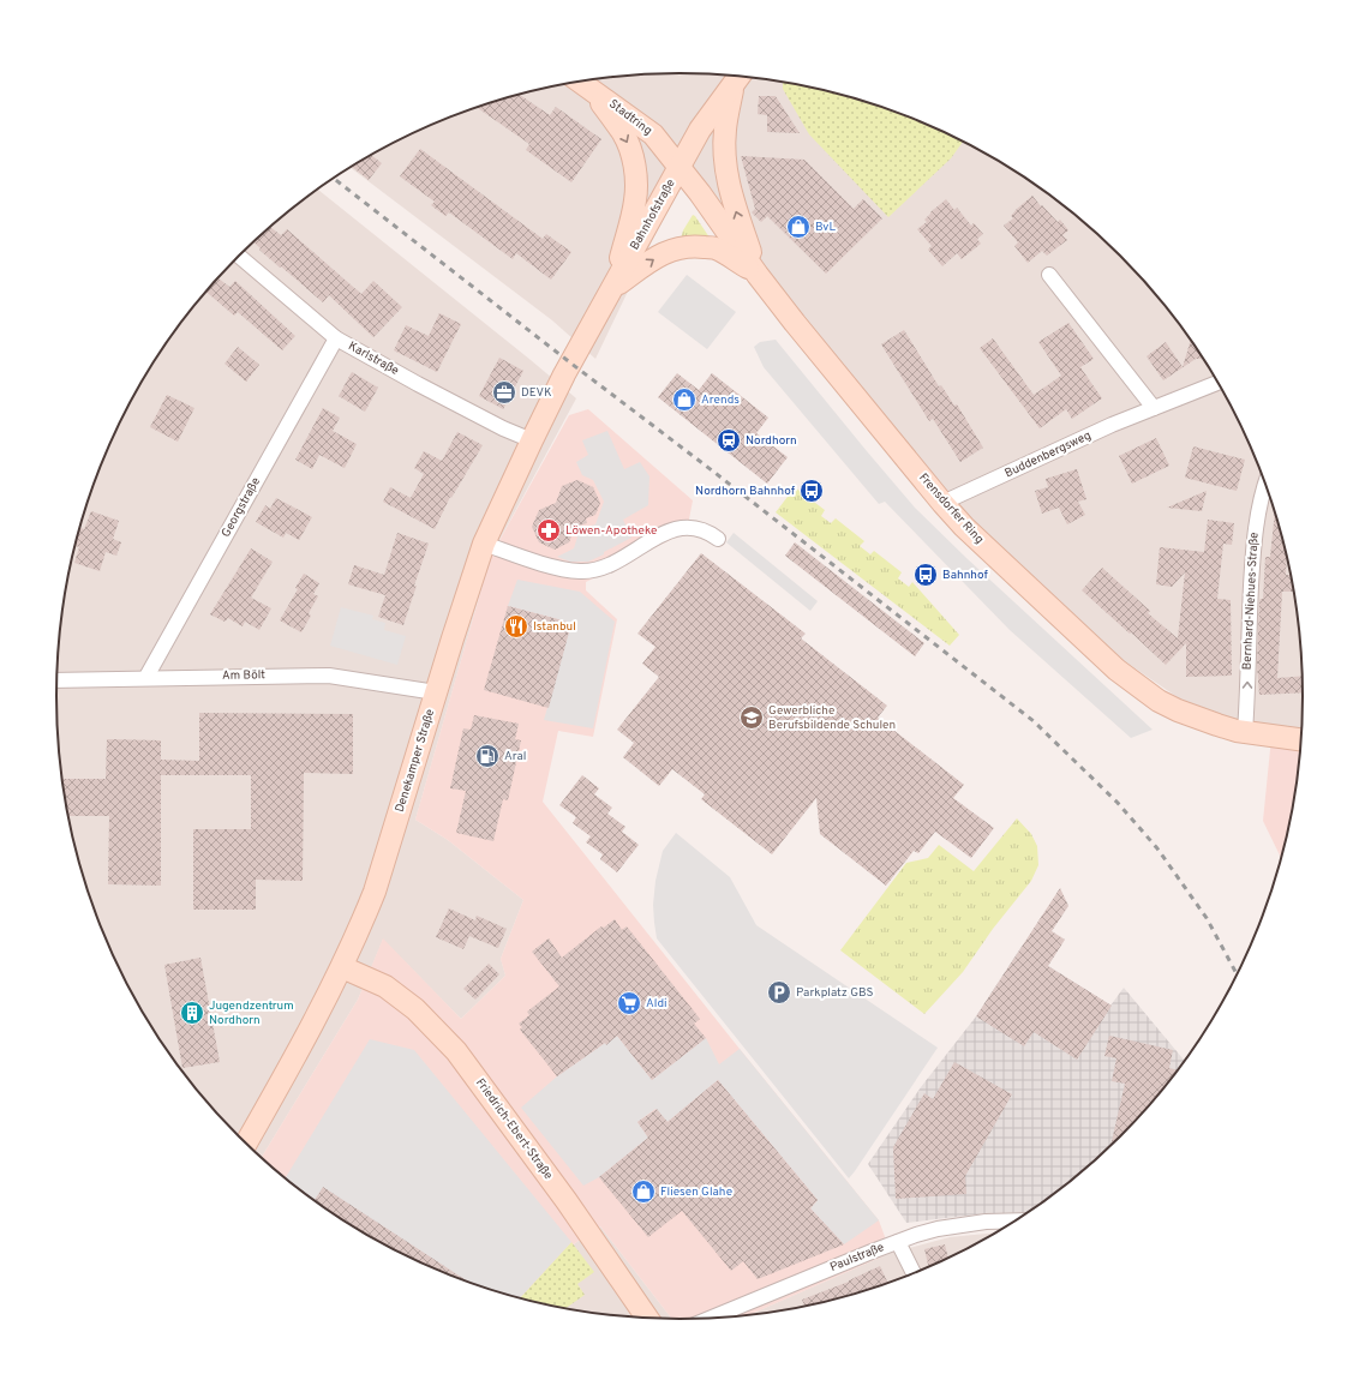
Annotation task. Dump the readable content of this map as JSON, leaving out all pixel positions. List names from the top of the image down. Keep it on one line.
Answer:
{"streets":{"street":["Stadtring","Bahnhofstraße","Karlstraße","Buddenbergsweg","Georgstraße","Frensdorfer Ring","Bernhard-Niehues-Straße","Am Bölt","Denekamper Straße","Friedrich-Ebert-Straße","Paulstraße"]},"crossings":[["Stadtring","Bahnhofstraße"],["Stadtring","Frensdorfer Ring"],["Bahnhofstraße","Frensdorfer Ring"],["Bahnhofstraße","Denekamper Straße"],["Karlstraße","Georgstraße"],["Karlstraße","Denekamper Straße"],["Buddenbergsweg","Frensdorfer Ring"],["Georgstraße","Am Bölt"],["Frensdorfer Ring","Bernhard-Niehues-Straße"],["Am Bölt","Denekamper Straße"],["Denekamper Straße","Friedrich-Ebert-Straße"]],"one_way":["Bernhard-Niehues-Straße"],"places":{"shop":["BvL","Arends","Fliesen Glahe"],"office":["DEVK"],"station":["Nordhorn"],"bus stop":["Nordhorn Bahnhof","Bahnhof"],"pharmacy":["Löwen-Apotheke"],"restaurant":["Istanbul"],"school or university":["Gewerbliche Berufsbildende Schulen"],"fuel station":["Aral"],"parking":["Parkplatz GBS"],"supermarket":["Aldi"],"building":["Jugendzentrum Nordhorn"]}}
